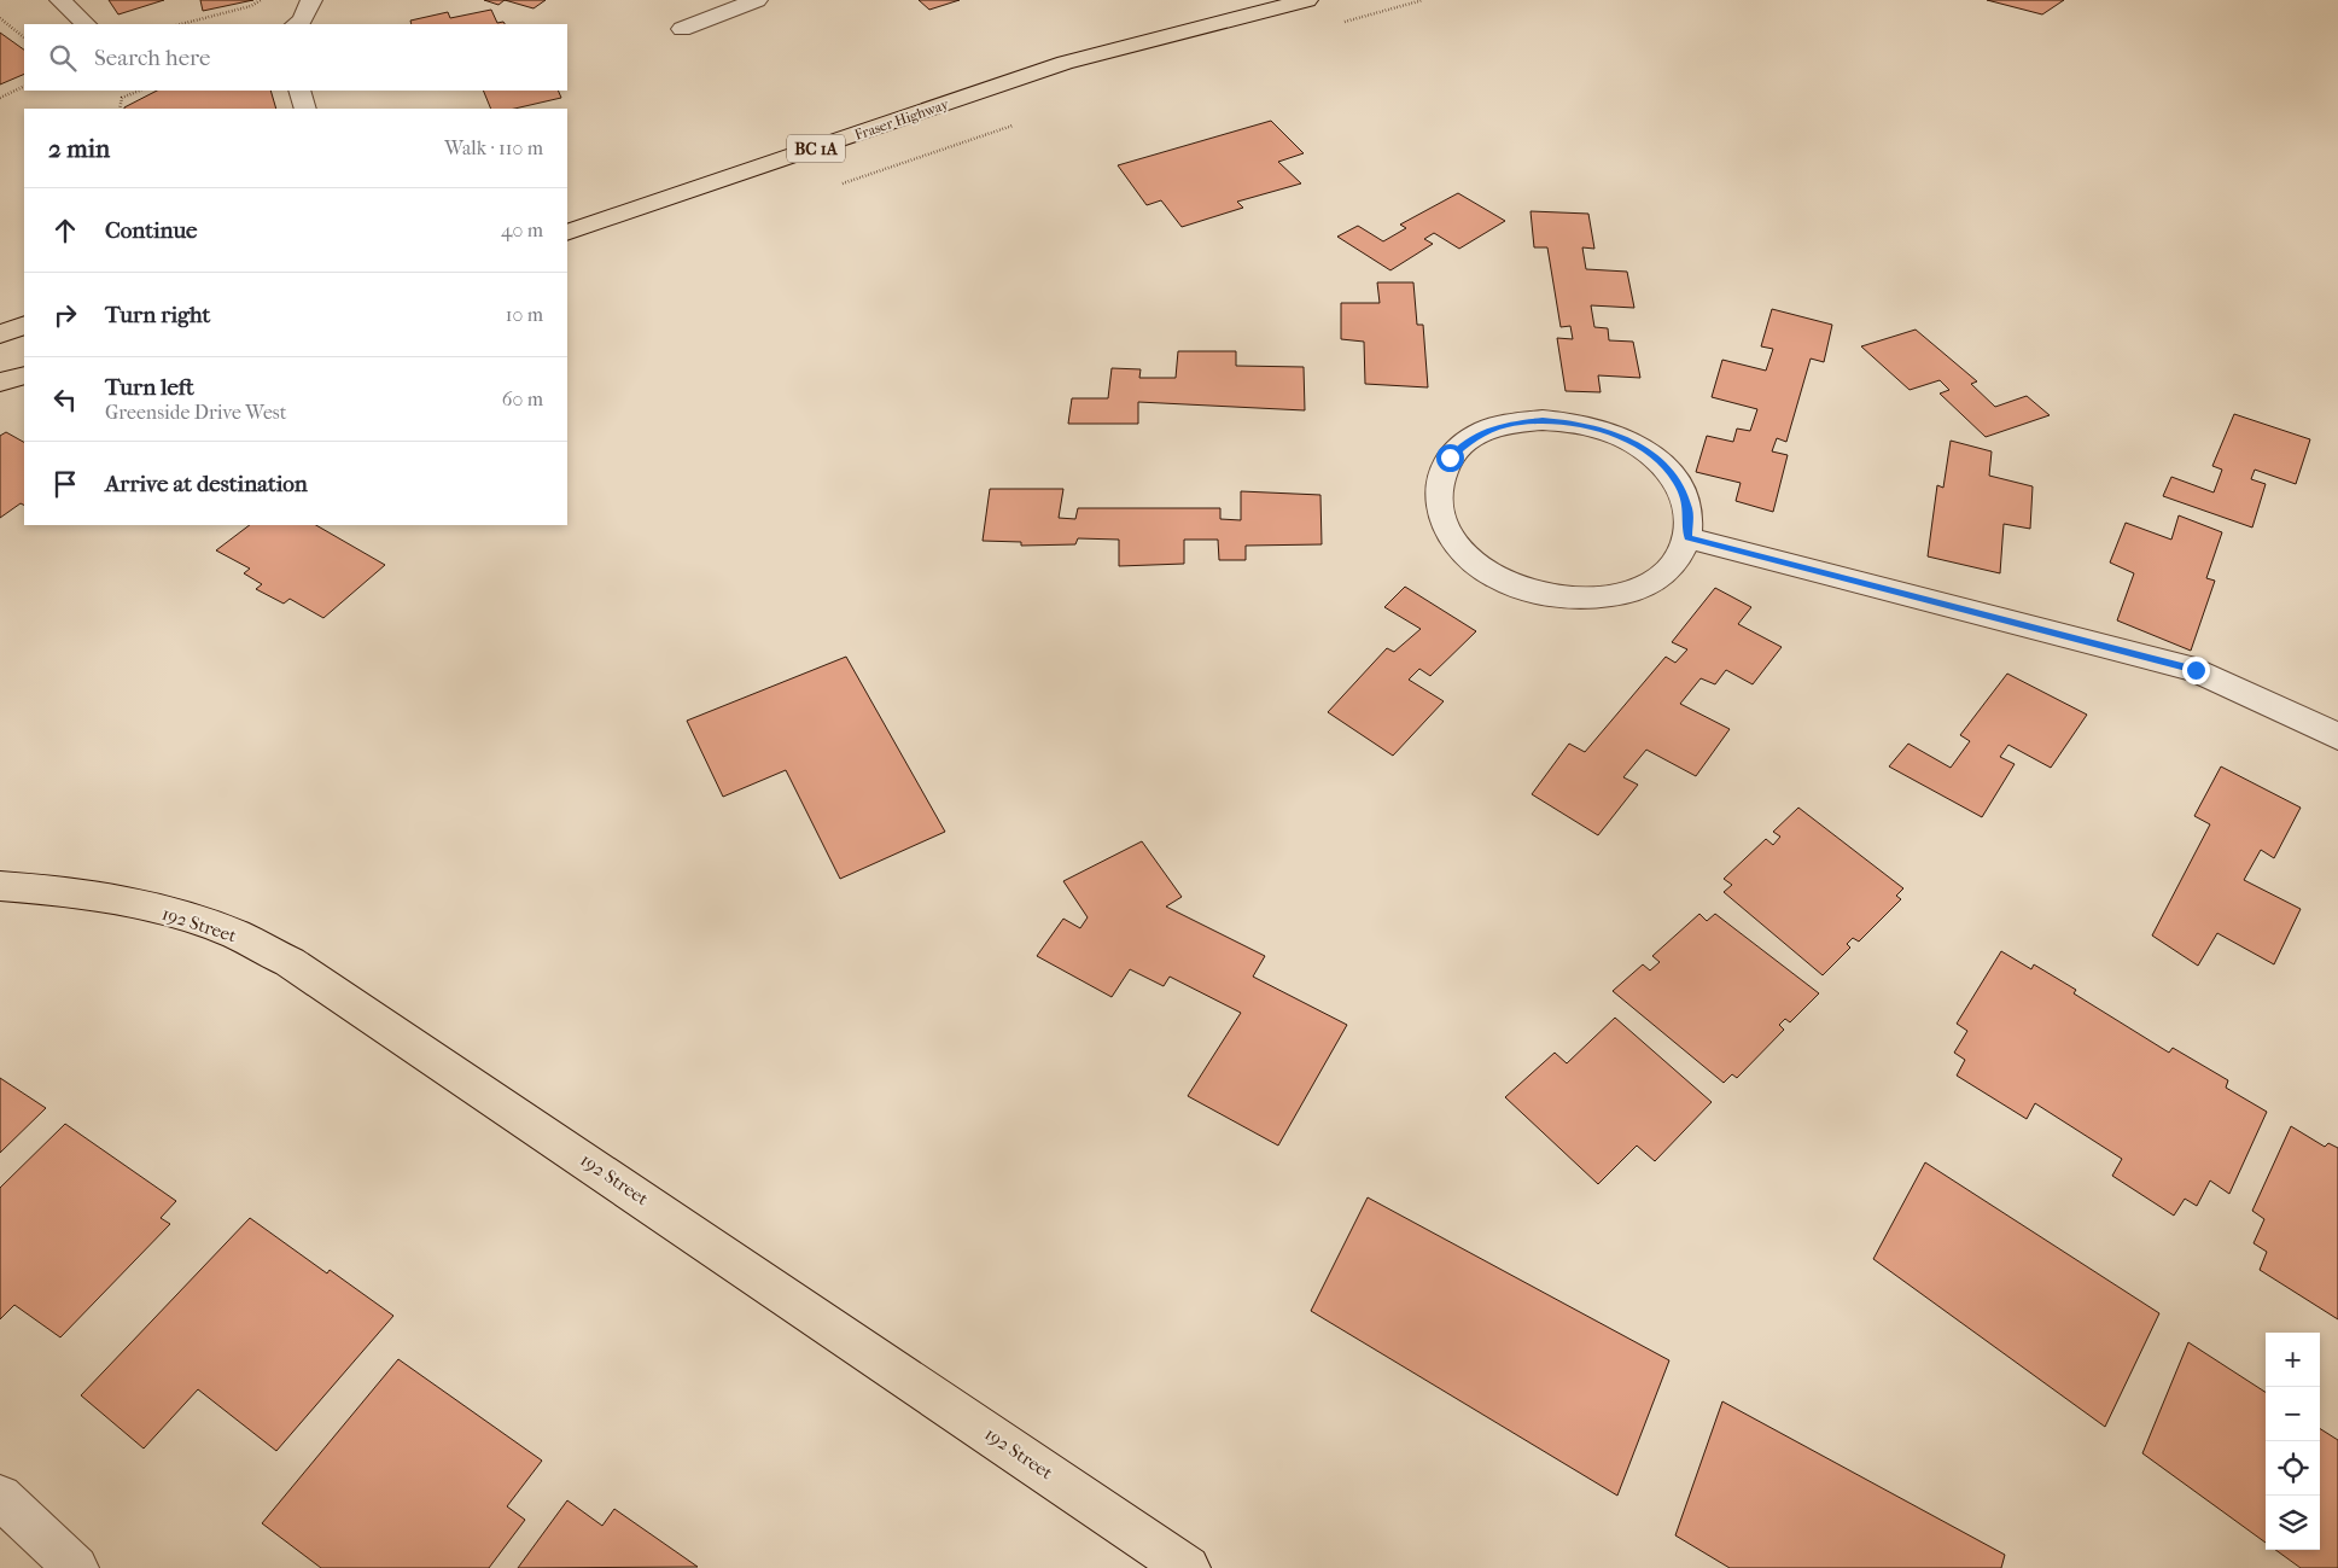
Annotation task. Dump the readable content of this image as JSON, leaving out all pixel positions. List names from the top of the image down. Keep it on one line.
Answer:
{"streets":{"main road":["Fraser Highway","BC 1A","192 Street"]},"page":{"search":"Search here","heading":["2 min","Walk · 110 m"],"list":[["Continue","40 m"],["Turn right","10 m"],["Turn left","Greenside Drive West","60 m"],"Arrive at destination"],"map_buttons":["+","−"]}}
